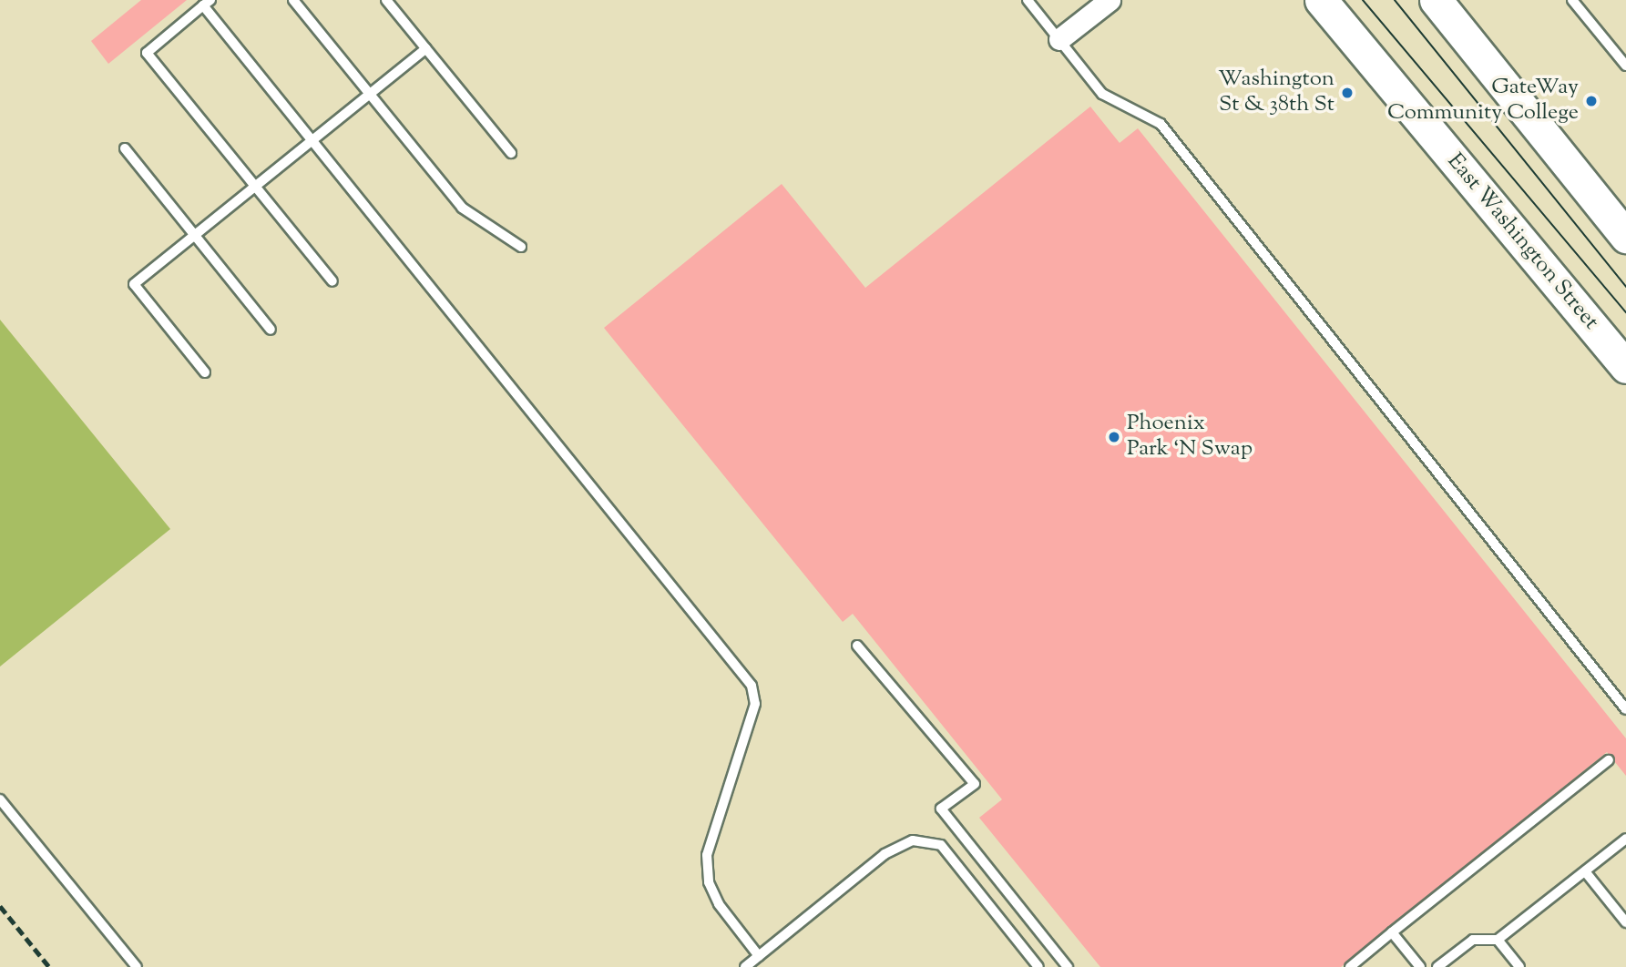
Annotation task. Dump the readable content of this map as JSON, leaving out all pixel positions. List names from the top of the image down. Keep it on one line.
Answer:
{"streets":{"main road":["East Washington Street"]},"places":["Washington St & 38th St","GateWay Community College","Phoenix Park ‘N Swap"]}
